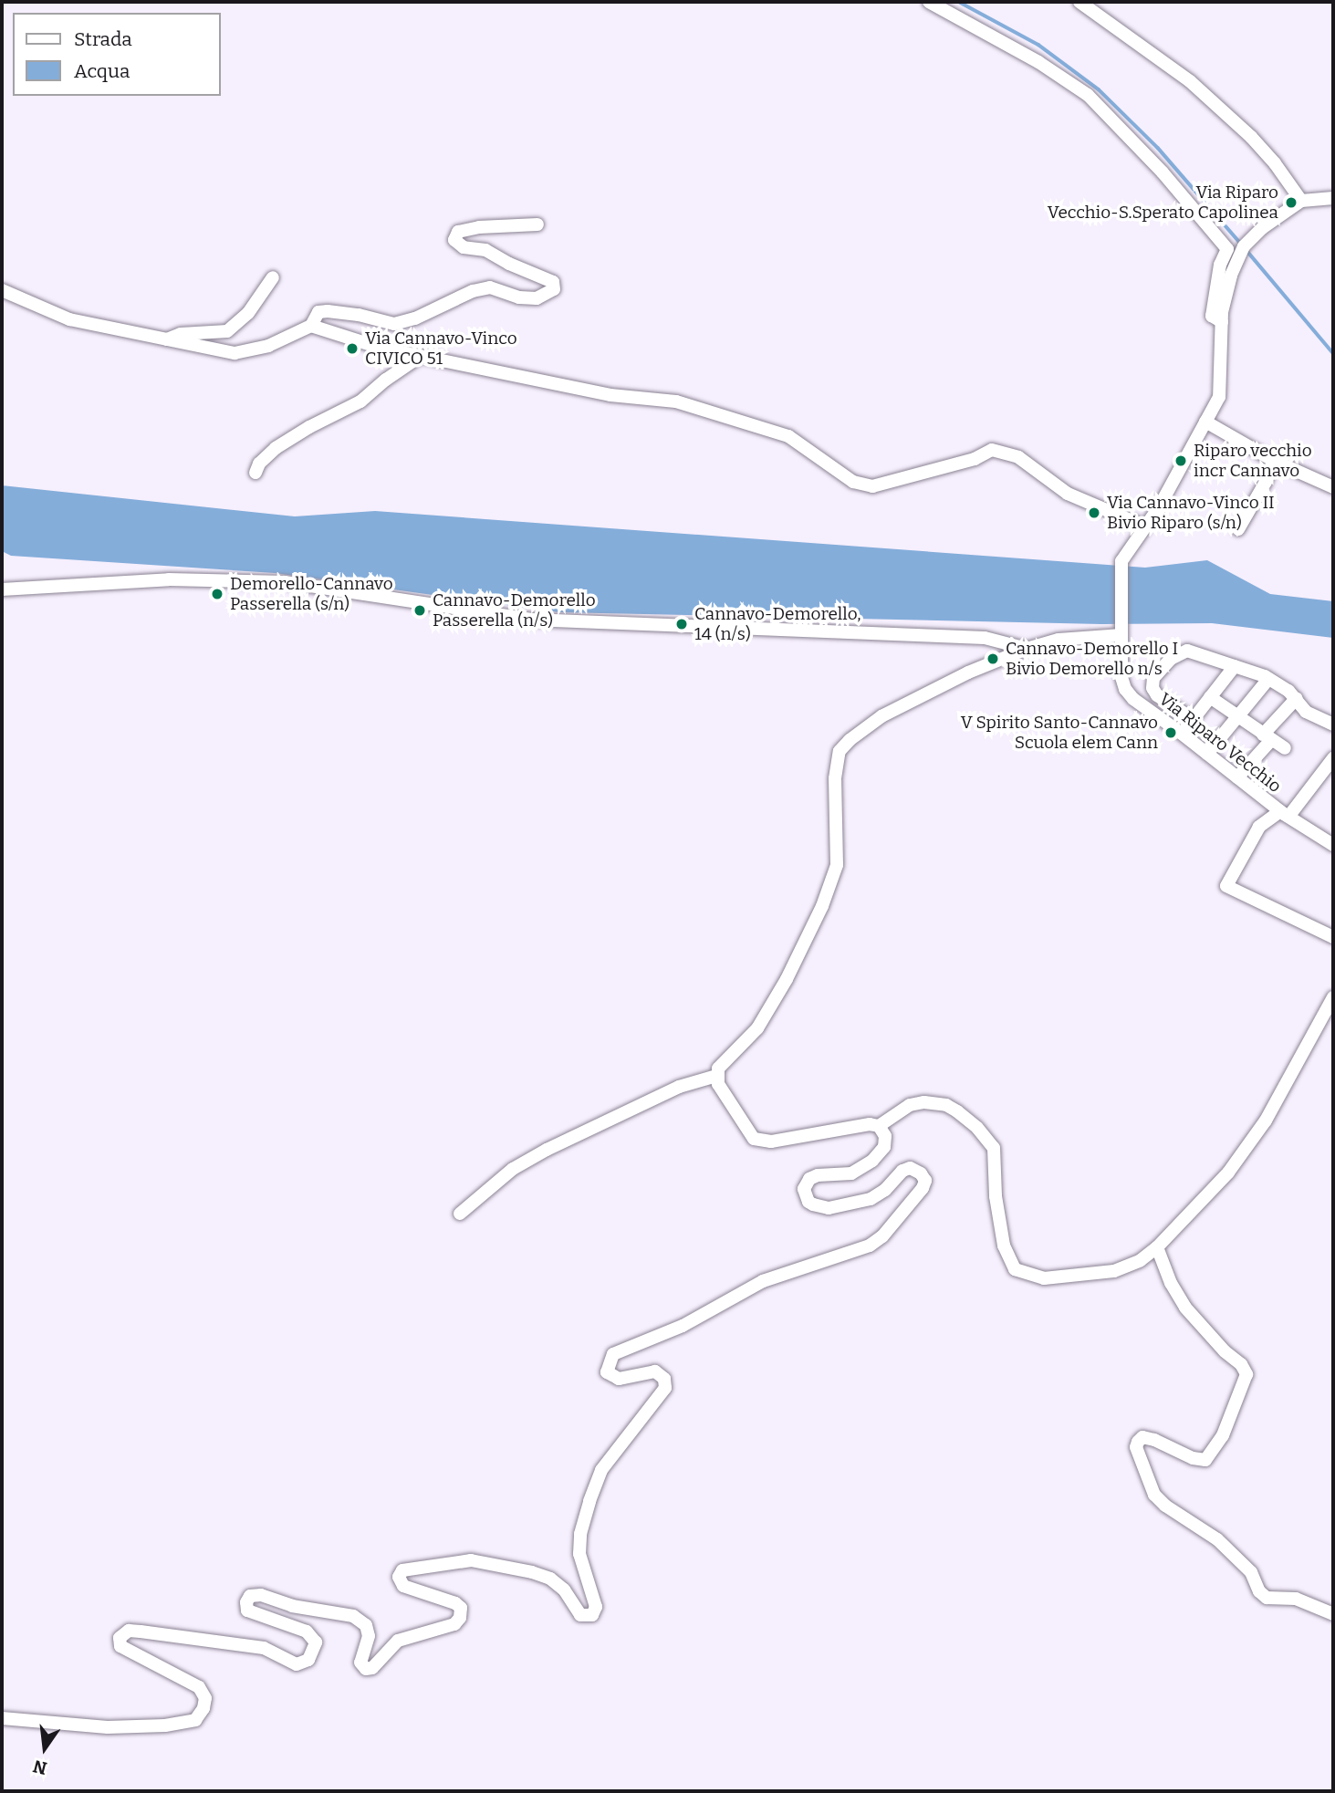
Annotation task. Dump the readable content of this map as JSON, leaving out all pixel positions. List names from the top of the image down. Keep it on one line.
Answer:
{"streets":{"street":["Via Riparo Vecchio"]},"places":["Via Riparo Vecchio-S.Sperato Capolinea","Via Cannavo-Vinco CIVICO 51","Riparo vecchio incr Cannavo","Via Cannavo-Vinco II Bivio Riparo (s/n)","Demorello-Cannavo Passerella (s/n)","Cannavo-Demorello Passerella (n/s)","Cannavo-Demorello, 14 (n/s)","Cannavo-Demorello I Bivio Demorello n/s","V Spirito Santo-Cannavo Scuola elem Cann"],"legend":["Strada","Acqua"],"north":"bottom"}
